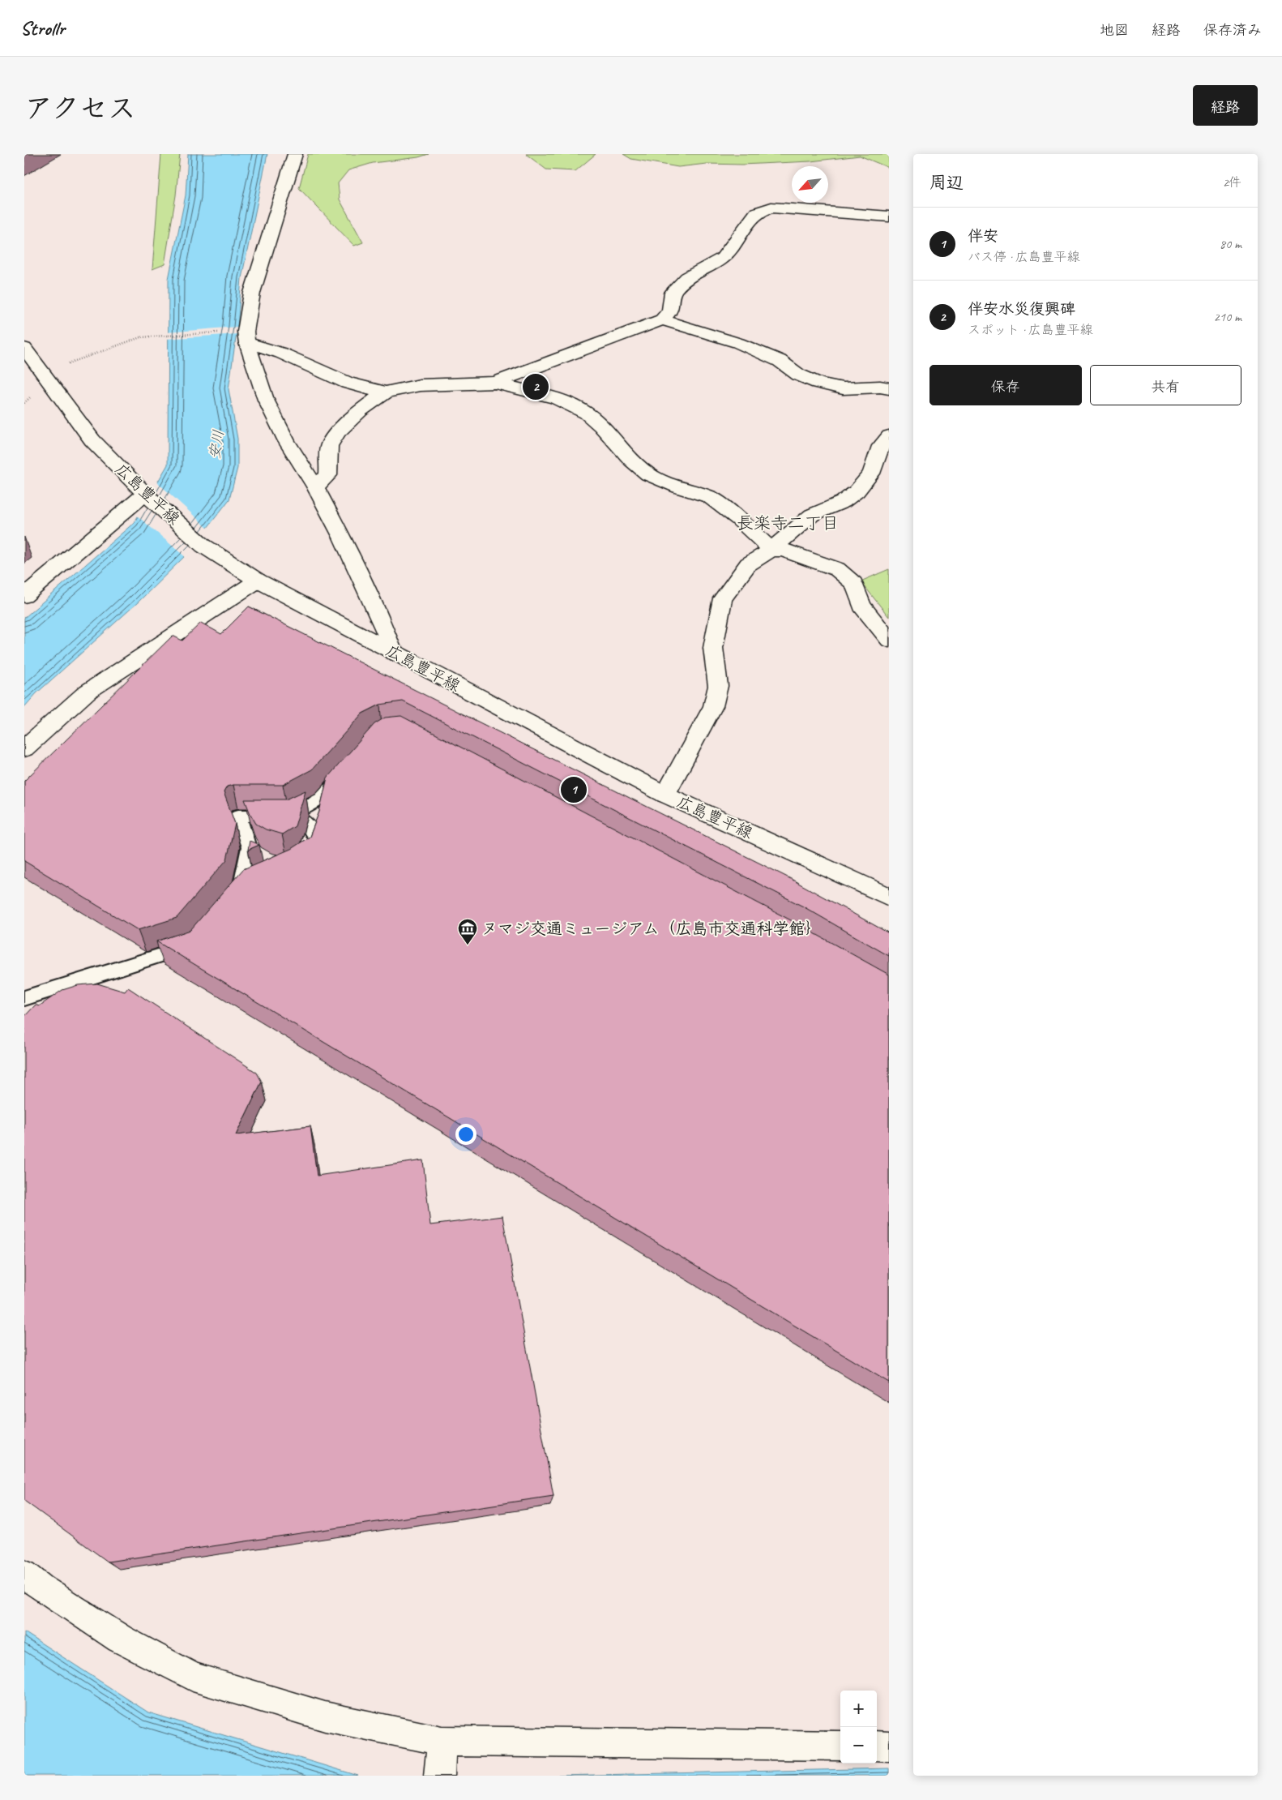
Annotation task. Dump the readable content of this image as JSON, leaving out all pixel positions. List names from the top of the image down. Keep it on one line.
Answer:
{"streets":{"street":["広島豊平線"]},"districts":["長楽寺二丁目"],"water":["安川"],"places":{"museum":["ヌマジ交通ミュージアム（広島市交通科学館｝"]},"north":"bottom left","page":{"header":"Strollr","nav":["地図","経路","保存済み"],"title":"アクセス","buttons":["経路",["保存","共有"]],"heading":["周辺","2件"],"list":[{"mark":"1","name":"伴安","note":"バス停 · 広島豊平線","value":"80 m"},{"mark":"2","name":"伴安水災復興碑","note":"スポット · 広島豊平線","value":"210 m"}],"pins":["2","1"],"map_buttons":["+","−"]}}
